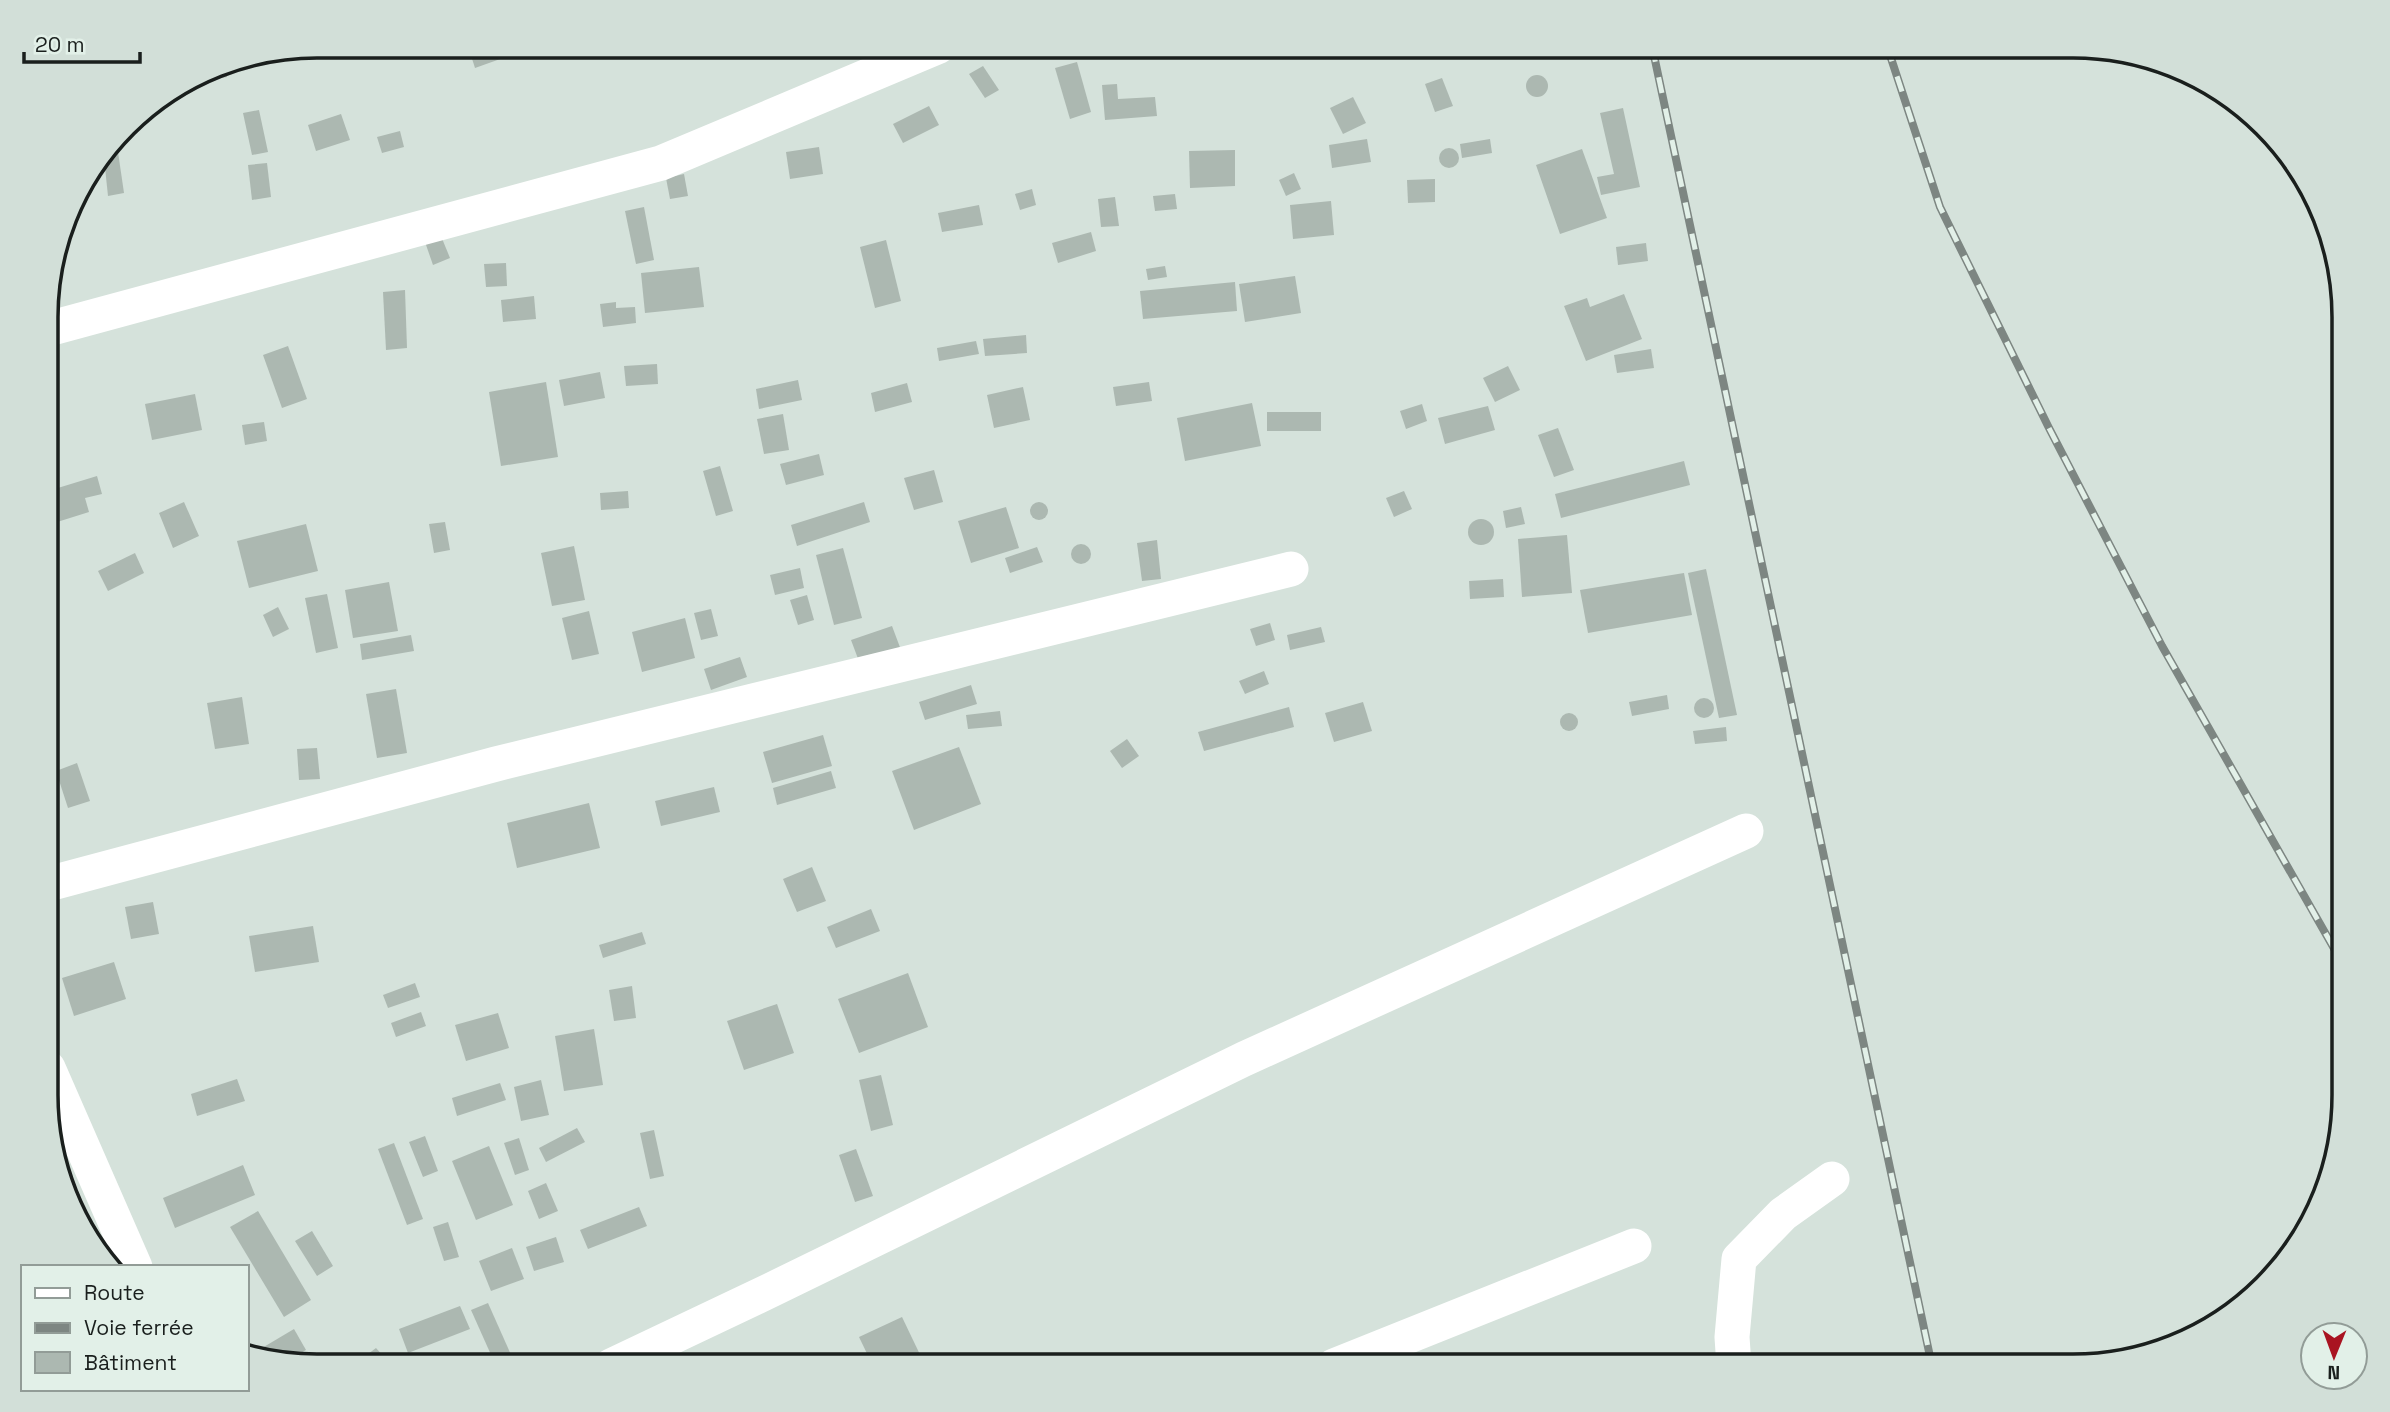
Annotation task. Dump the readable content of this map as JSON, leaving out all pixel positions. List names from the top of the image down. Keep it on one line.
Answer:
{"legend":["Route","Voie ferrée","Bâtiment"],"scale_bar":"20 m","north":"bottom"}
